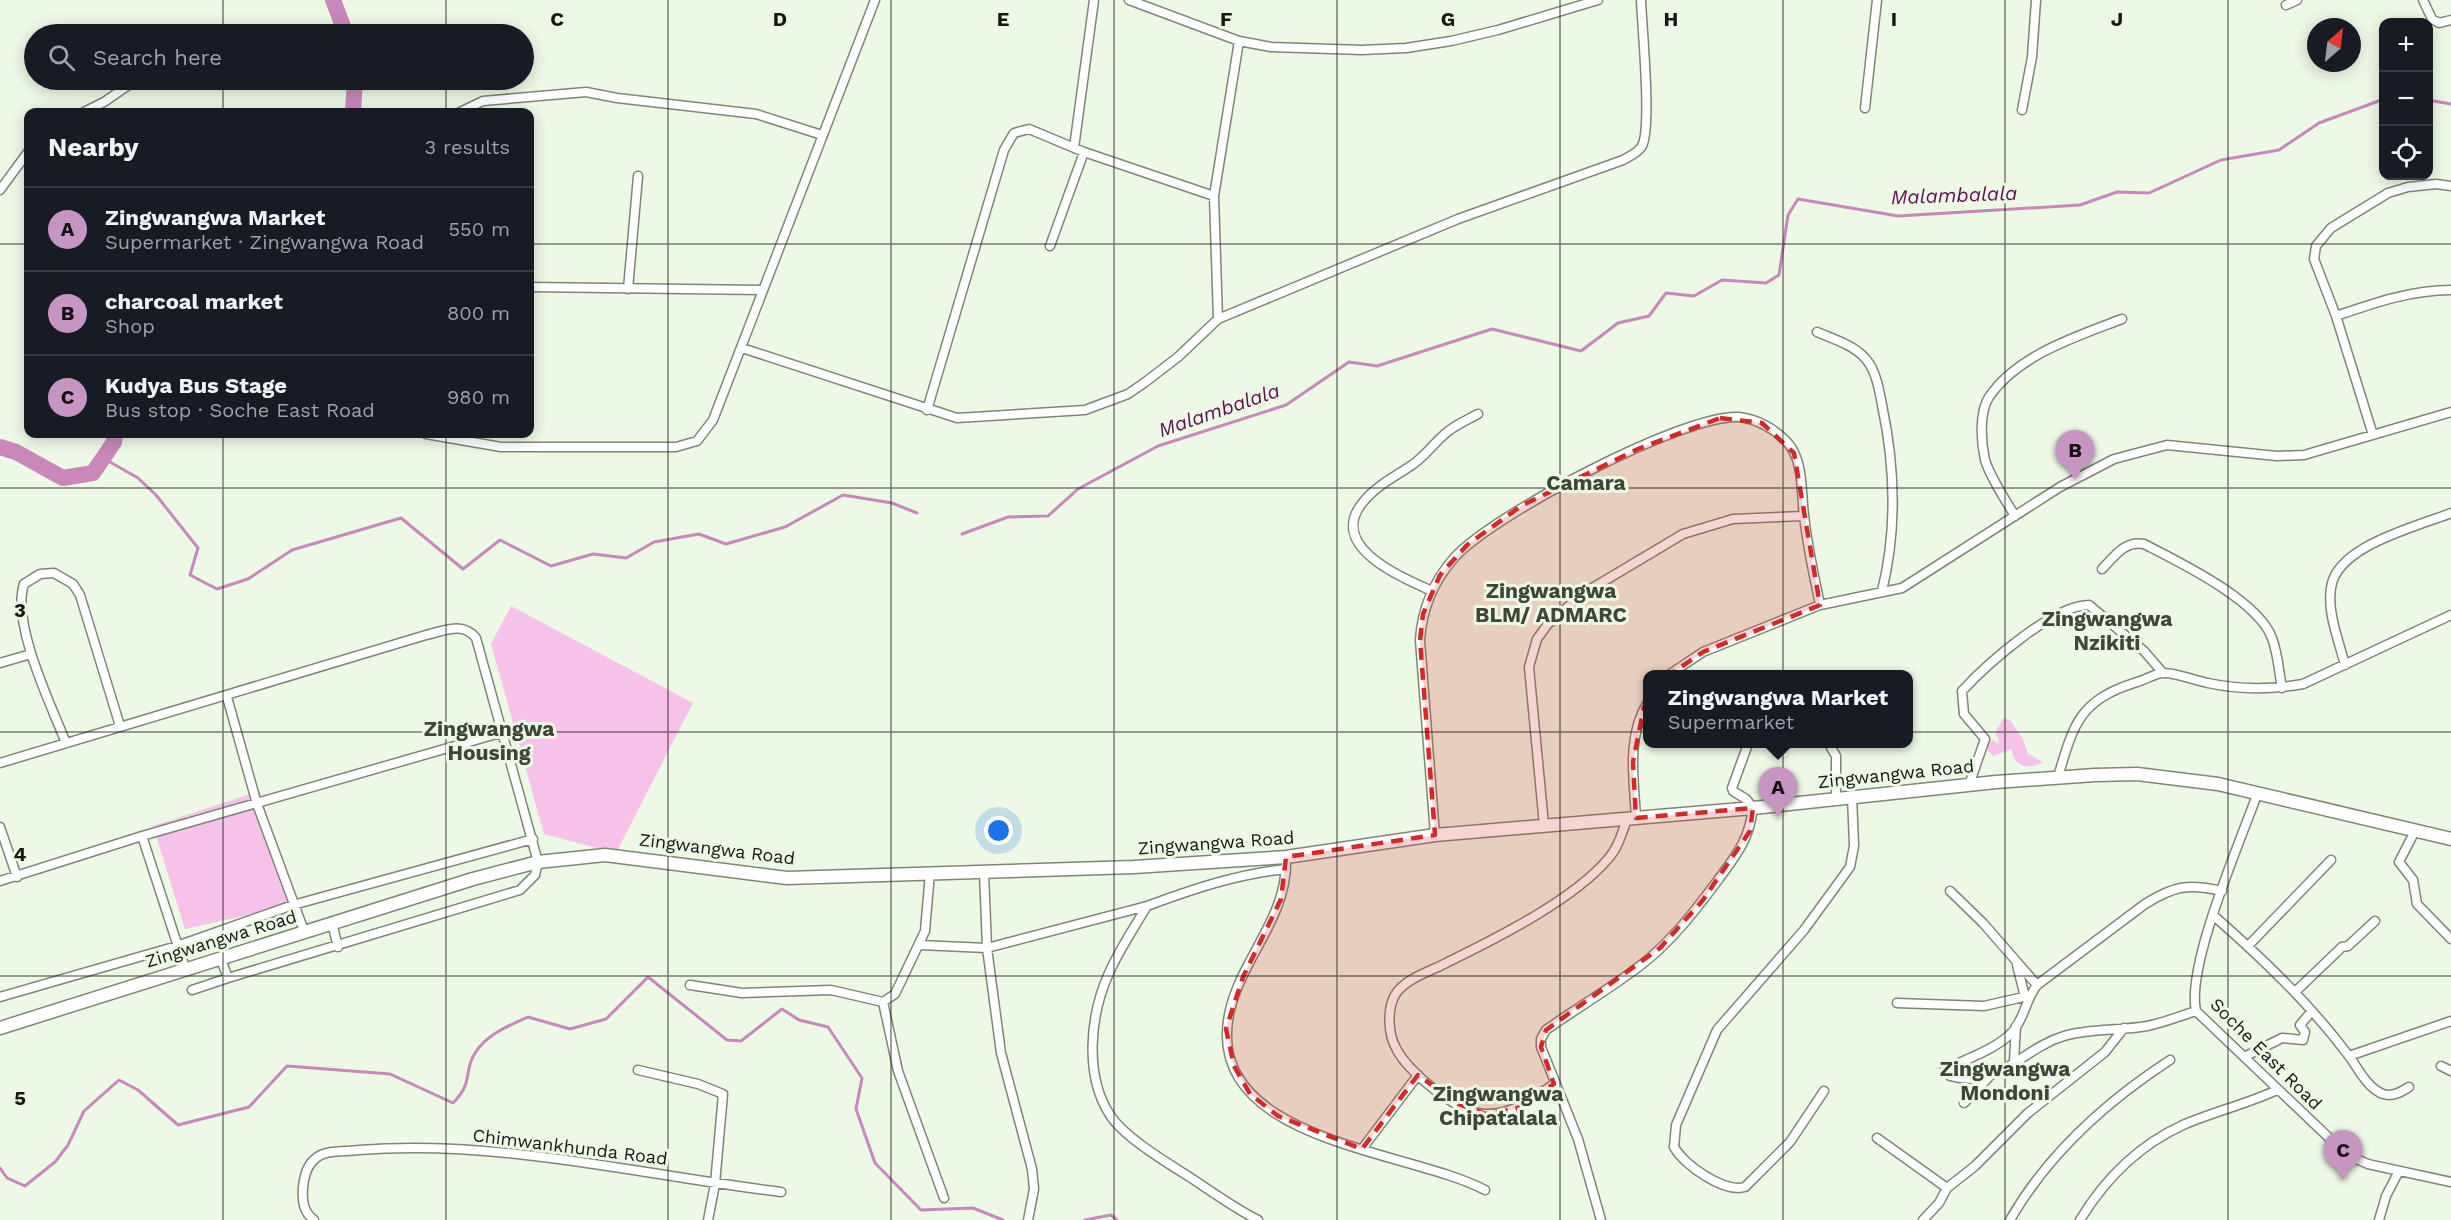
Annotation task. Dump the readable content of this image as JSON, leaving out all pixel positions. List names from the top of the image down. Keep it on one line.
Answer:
{"streets":{"street":["Zingwangwa Road","Soche East Road","Chimwankhunda Road"]},"crossings":[["Zingwangwa Road","Soche East Road"]],"districts":["Camara","Zingwangwa BLM/ ADMARC","Zingwangwa Nzikiti","Zingwangwa Housing","Zingwangwa Mondoni","Zingwangwa Chipatalala"],"water":["Malambalala"],"north":"top right","page":{"map_buttons":["+","−"],"search":"Search here","heading":["Nearby","3 results"],"list":[{"mark":"A","name":"Zingwangwa Market","note":"Supermarket · Zingwangwa Road","value":"550 m"},{"mark":"B","name":"charcoal market","note":"Shop","value":"800 m"},{"mark":"C","name":"Kudya Bus Stage","note":"Bus stop · Soche East Road","value":"980 m"}],"pins":["B","A","C"],"popup":["Zingwangwa Market","Supermarket"]},"grid":{"columns":["C","D","E","F","G","H","I","J"],"rows":["3","4","5"]}}
